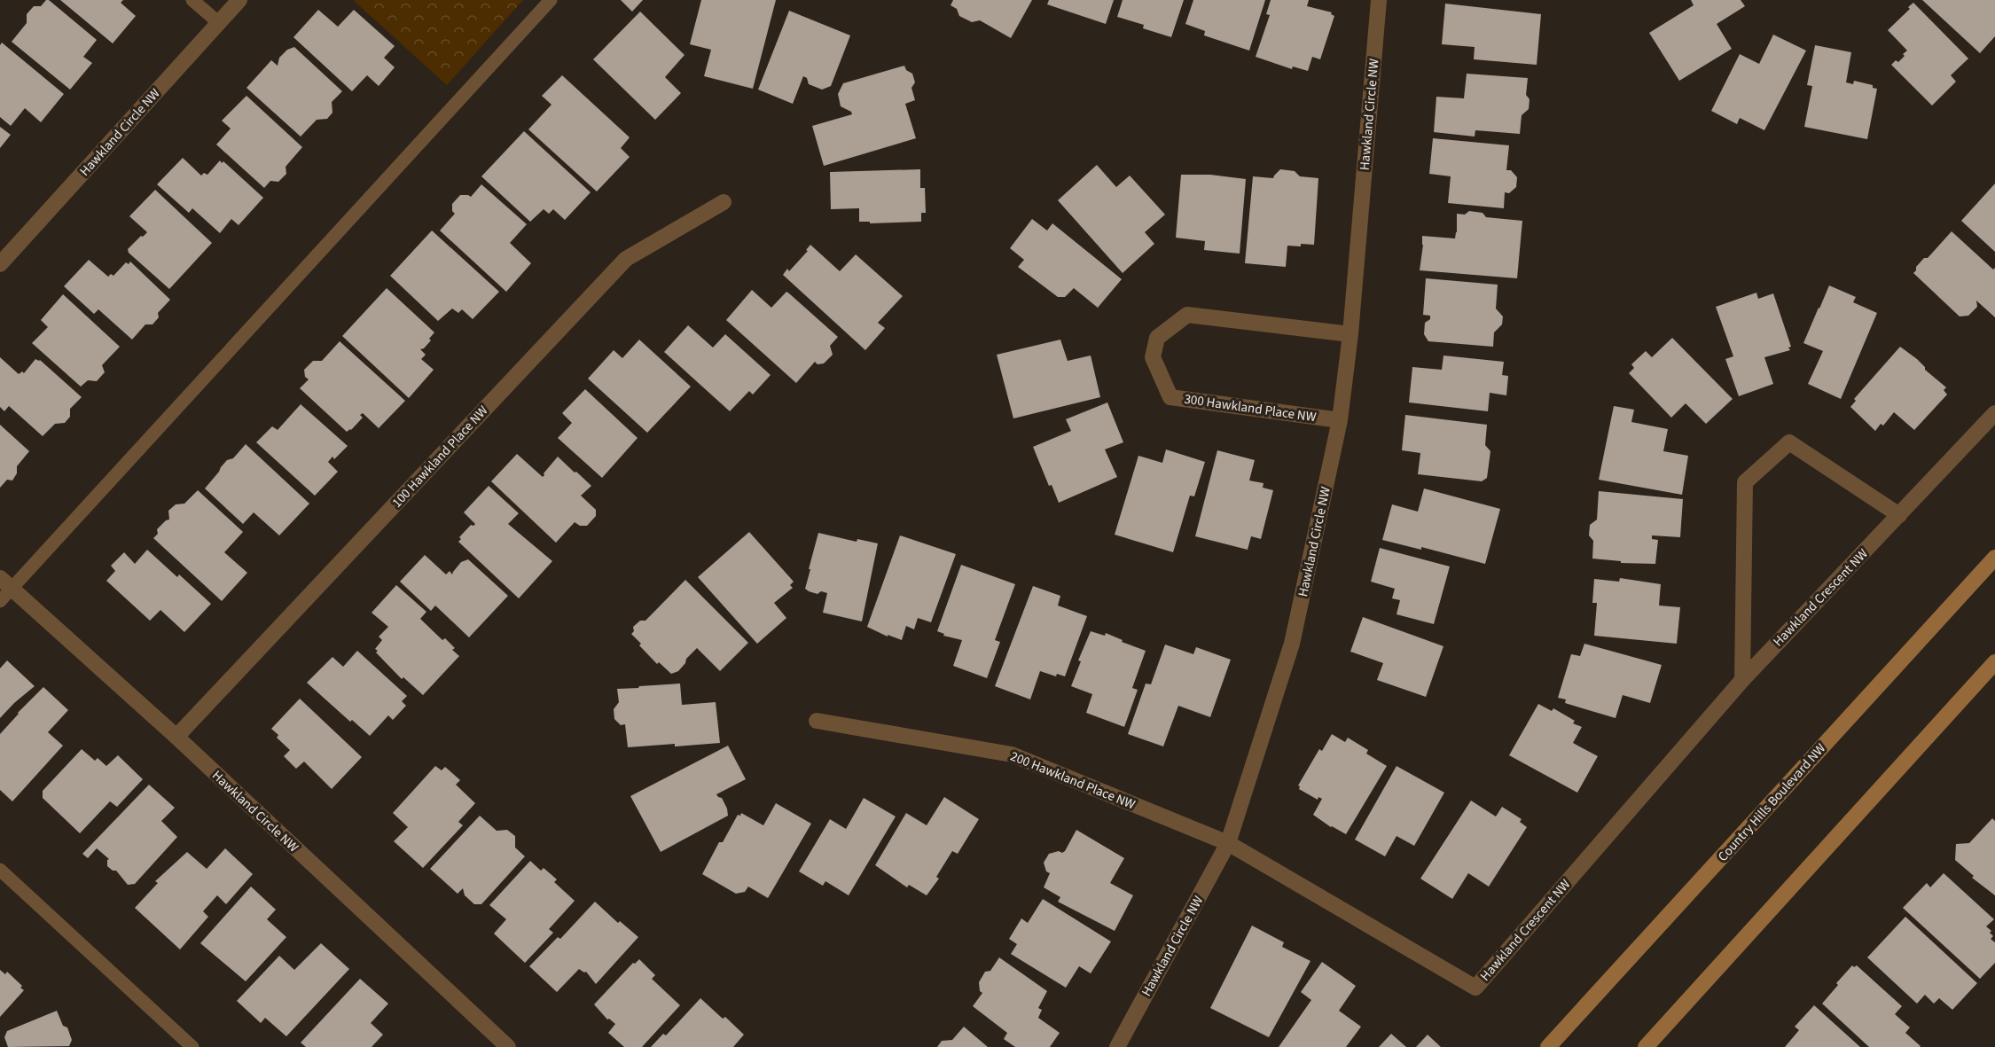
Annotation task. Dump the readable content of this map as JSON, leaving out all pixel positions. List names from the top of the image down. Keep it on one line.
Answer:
{"streets":{"main road":["Country Hills Boulevard NW"],"street":["Hawkland Circle NW","300 Hawkland Place NW","100 Hawkland Place NW","Hawkland Crescent NW","200 Hawkland Place NW"]},"crossings":[["Hawkland Circle NW","300 Hawkland Place NW"],["Hawkland Circle NW","100 Hawkland Place NW"],["Hawkland Circle NW","Hawkland Crescent NW"],["Hawkland Circle NW","200 Hawkland Place NW"],["Hawkland Crescent NW","200 Hawkland Place NW"]]}
